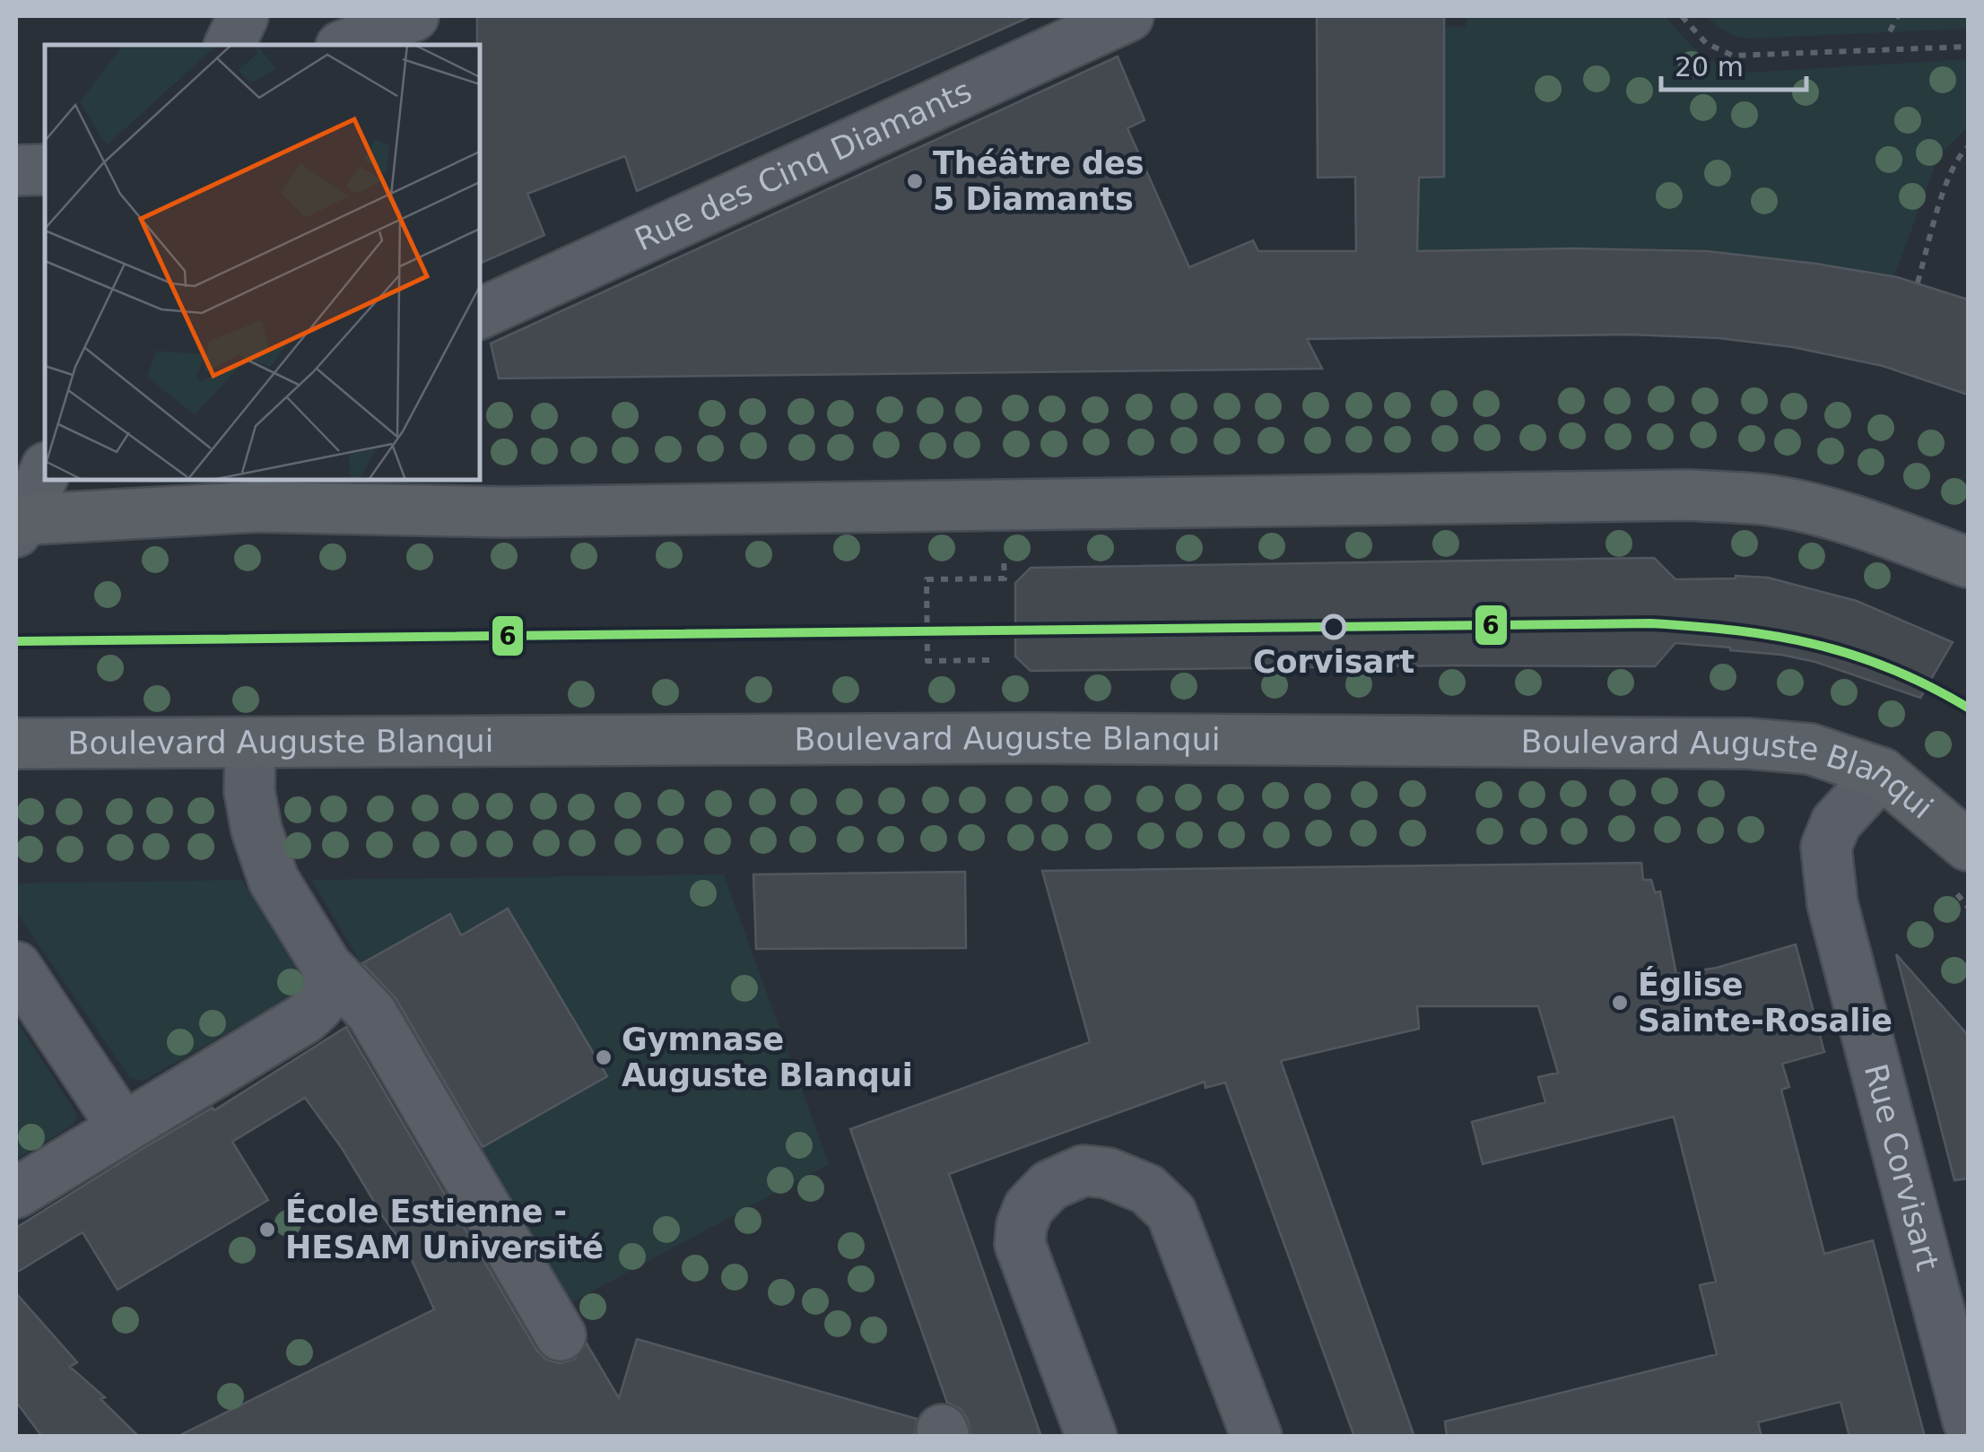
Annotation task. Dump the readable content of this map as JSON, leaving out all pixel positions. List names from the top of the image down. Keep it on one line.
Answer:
{"streets":{"main road":["Boulevard Auguste Blanqui"],"street":["Rue des Cinq Diamants","Rue Corvisart"]},"crossings":[["Boulevard Auguste Blanqui","Rue Corvisart"]],"places":["Théâtre des 5 Diamants","Corvisart","Église Sainte-Rosalie","Gymnase Auguste Blanqui","École Estienne - HESAM Université"],"lines":["transit line 6"],"scale_bar":"20 m"}
